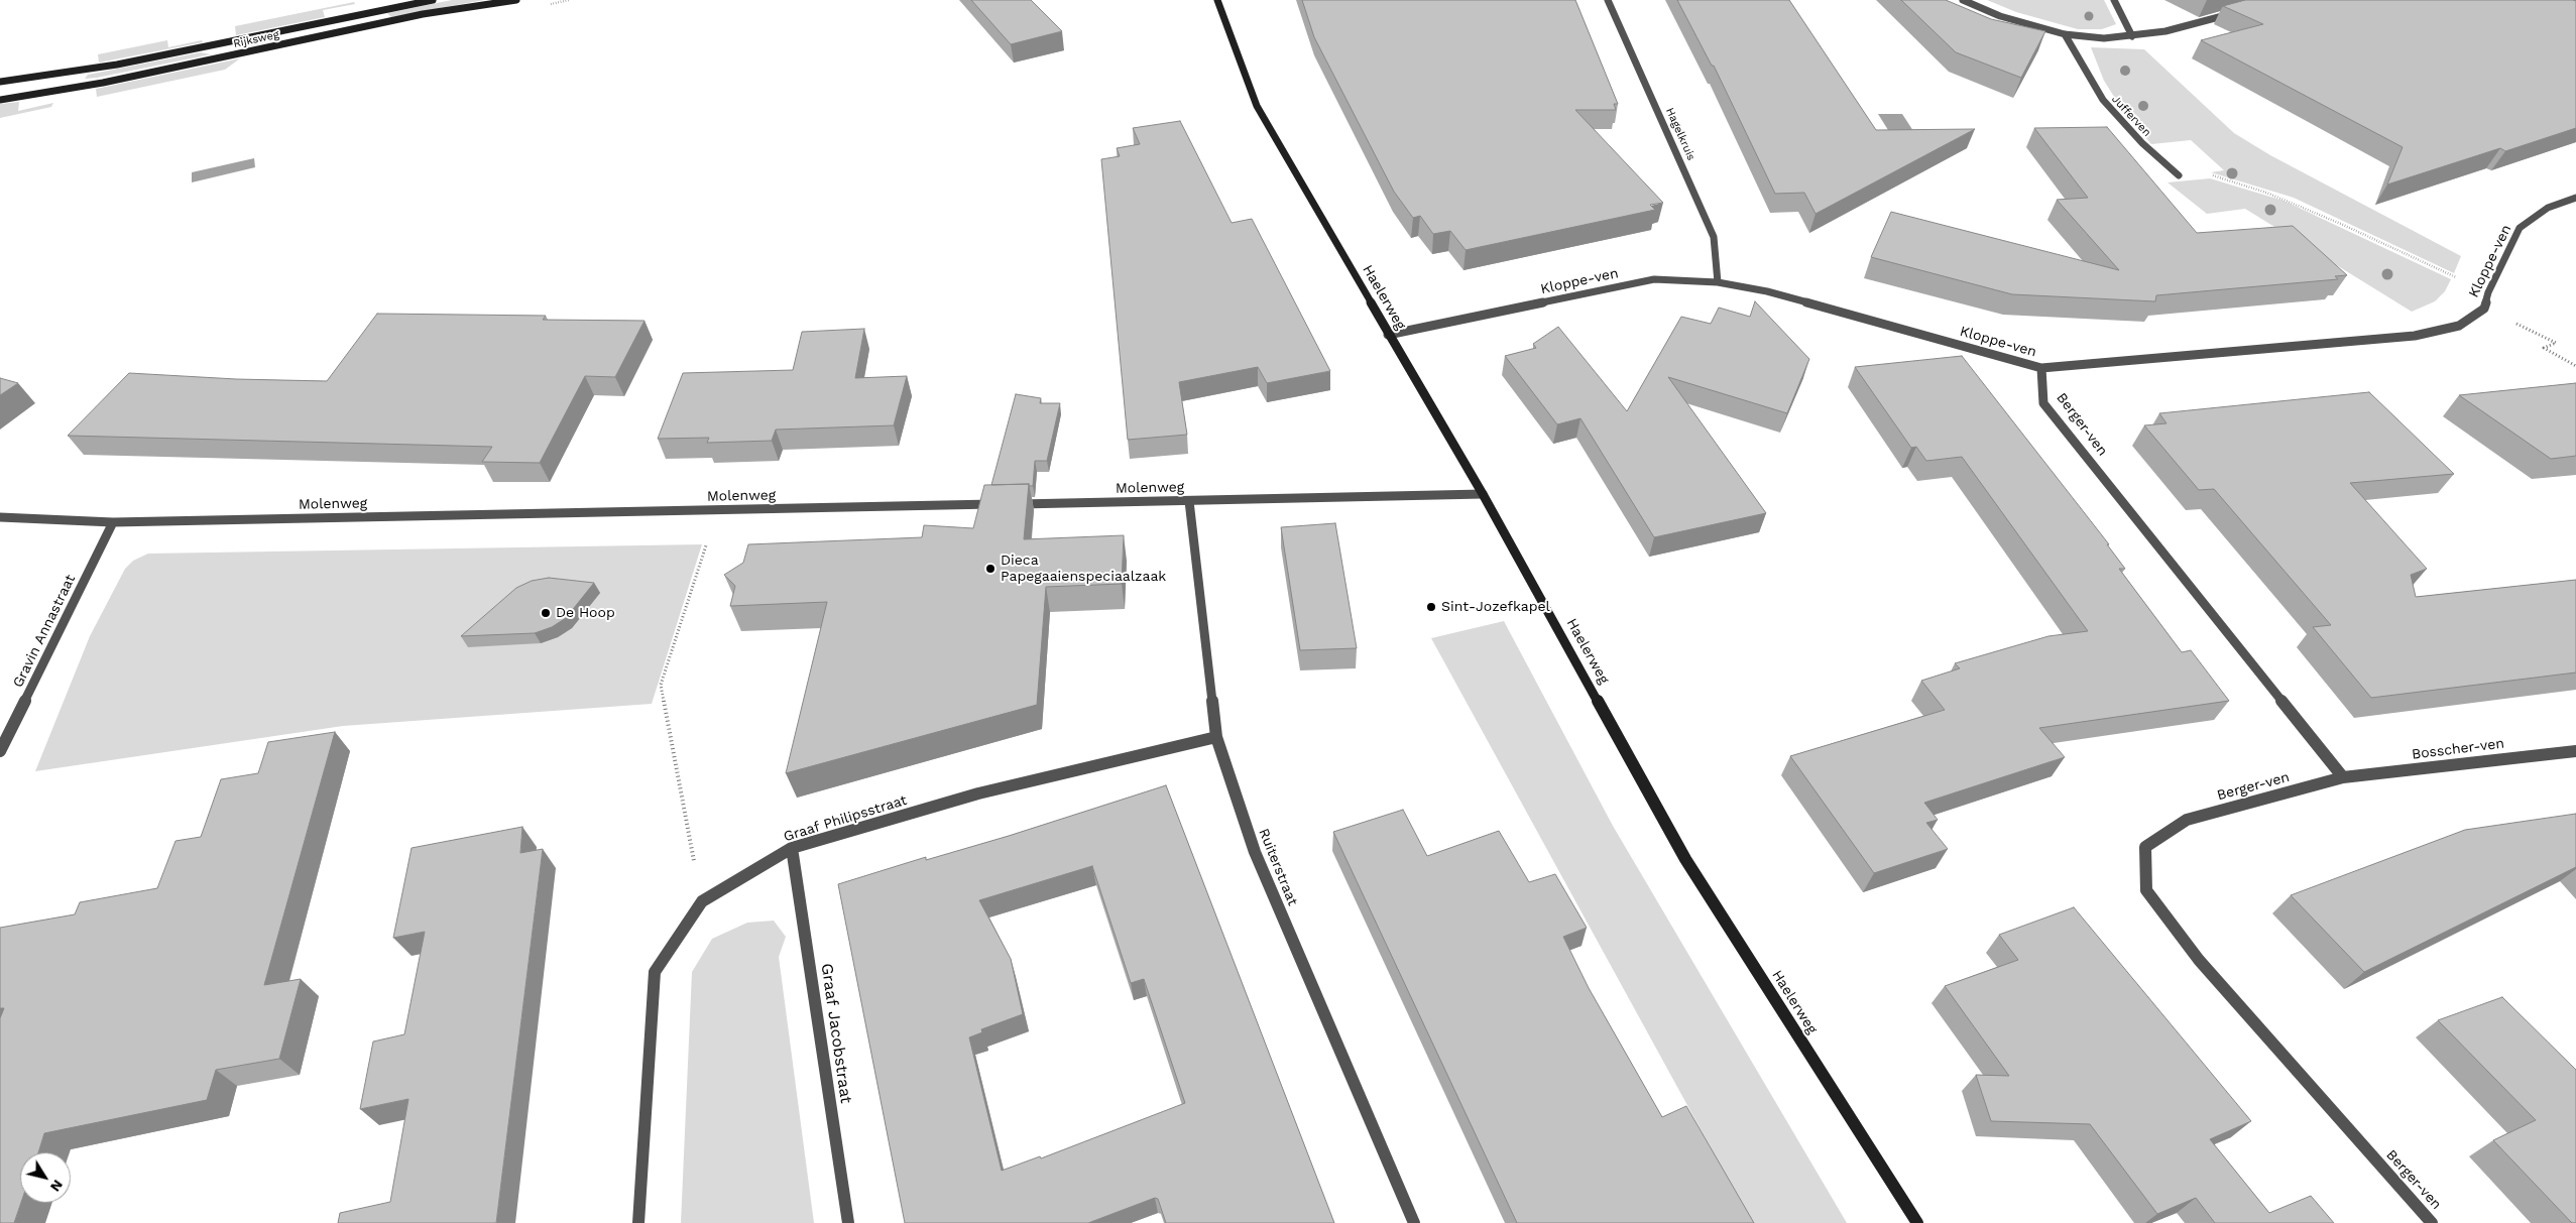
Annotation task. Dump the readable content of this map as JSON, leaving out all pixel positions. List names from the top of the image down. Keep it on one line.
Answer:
{"streets":{"street":["Rijksweg","Jufferven","Hagelkruis","Kloppe-ven","Haelerweg","Berger-ven","Molenweg","Gravin Annastraat","Bosscher-ven","Graaf Philipsstraat","Ruiterstraat","Graaf Jacobstraat"]},"crossings":[["Hagelkruis","Kloppe-ven"],["Kloppe-ven","Haelerweg"],["Kloppe-ven","Berger-ven"],["Haelerweg","Molenweg"],["Berger-ven","Bosscher-ven"],["Molenweg","Gravin Annastraat"],["Molenweg","Ruiterstraat"],["Graaf Philipsstraat","Ruiterstraat"],["Graaf Philipsstraat","Graaf Jacobstraat"]],"places":["Dieca Papegaaienspeciaalzaak","Sint-Jozefkapel","De Hoop"],"north":"bottom right"}
